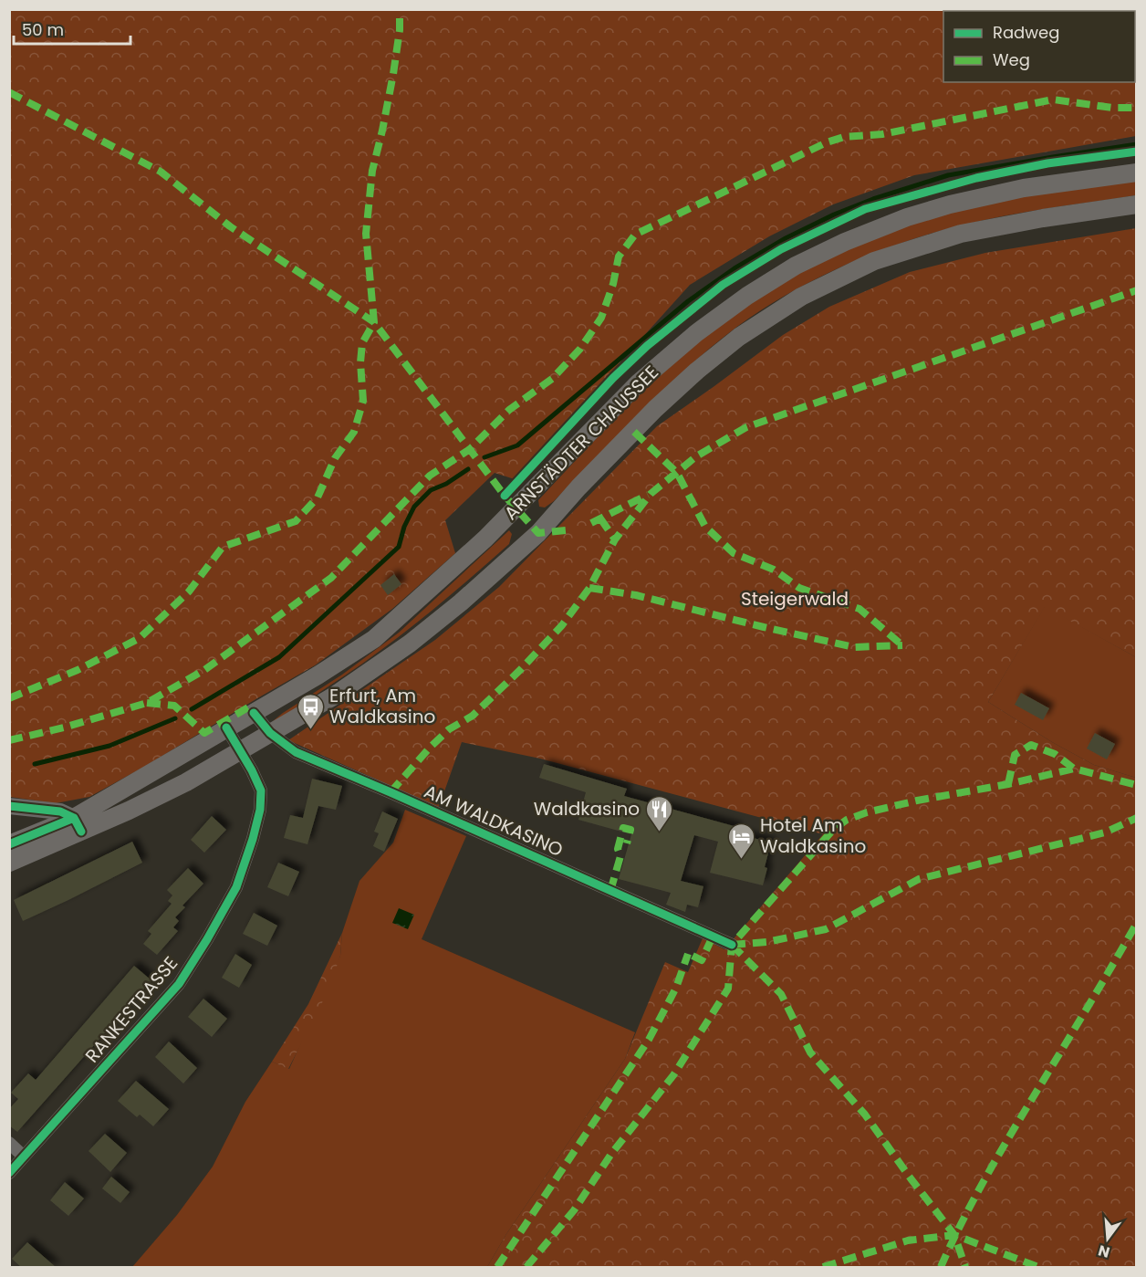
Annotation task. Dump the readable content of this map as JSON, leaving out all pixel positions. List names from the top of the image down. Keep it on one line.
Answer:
{"streets":{"main road":["ARNSTÄDTER CHAUSSEE"],"street":["AM WALDKASINO","RANKESTRASSE"]},"crossings":[["ARNSTÄDTER CHAUSSEE","AM WALDKASINO"],["ARNSTÄDTER CHAUSSEE","RANKESTRASSE"]],"parks":["Steigerwald"],"places":{"bus stop":["Erfurt, Am Waldkasino"],"restaurant":["Waldkasino"],"hotel":["Hotel Am Waldkasino"]},"legend":["Radweg","Weg"],"scale_bar":"50 m","north":"bottom"}
